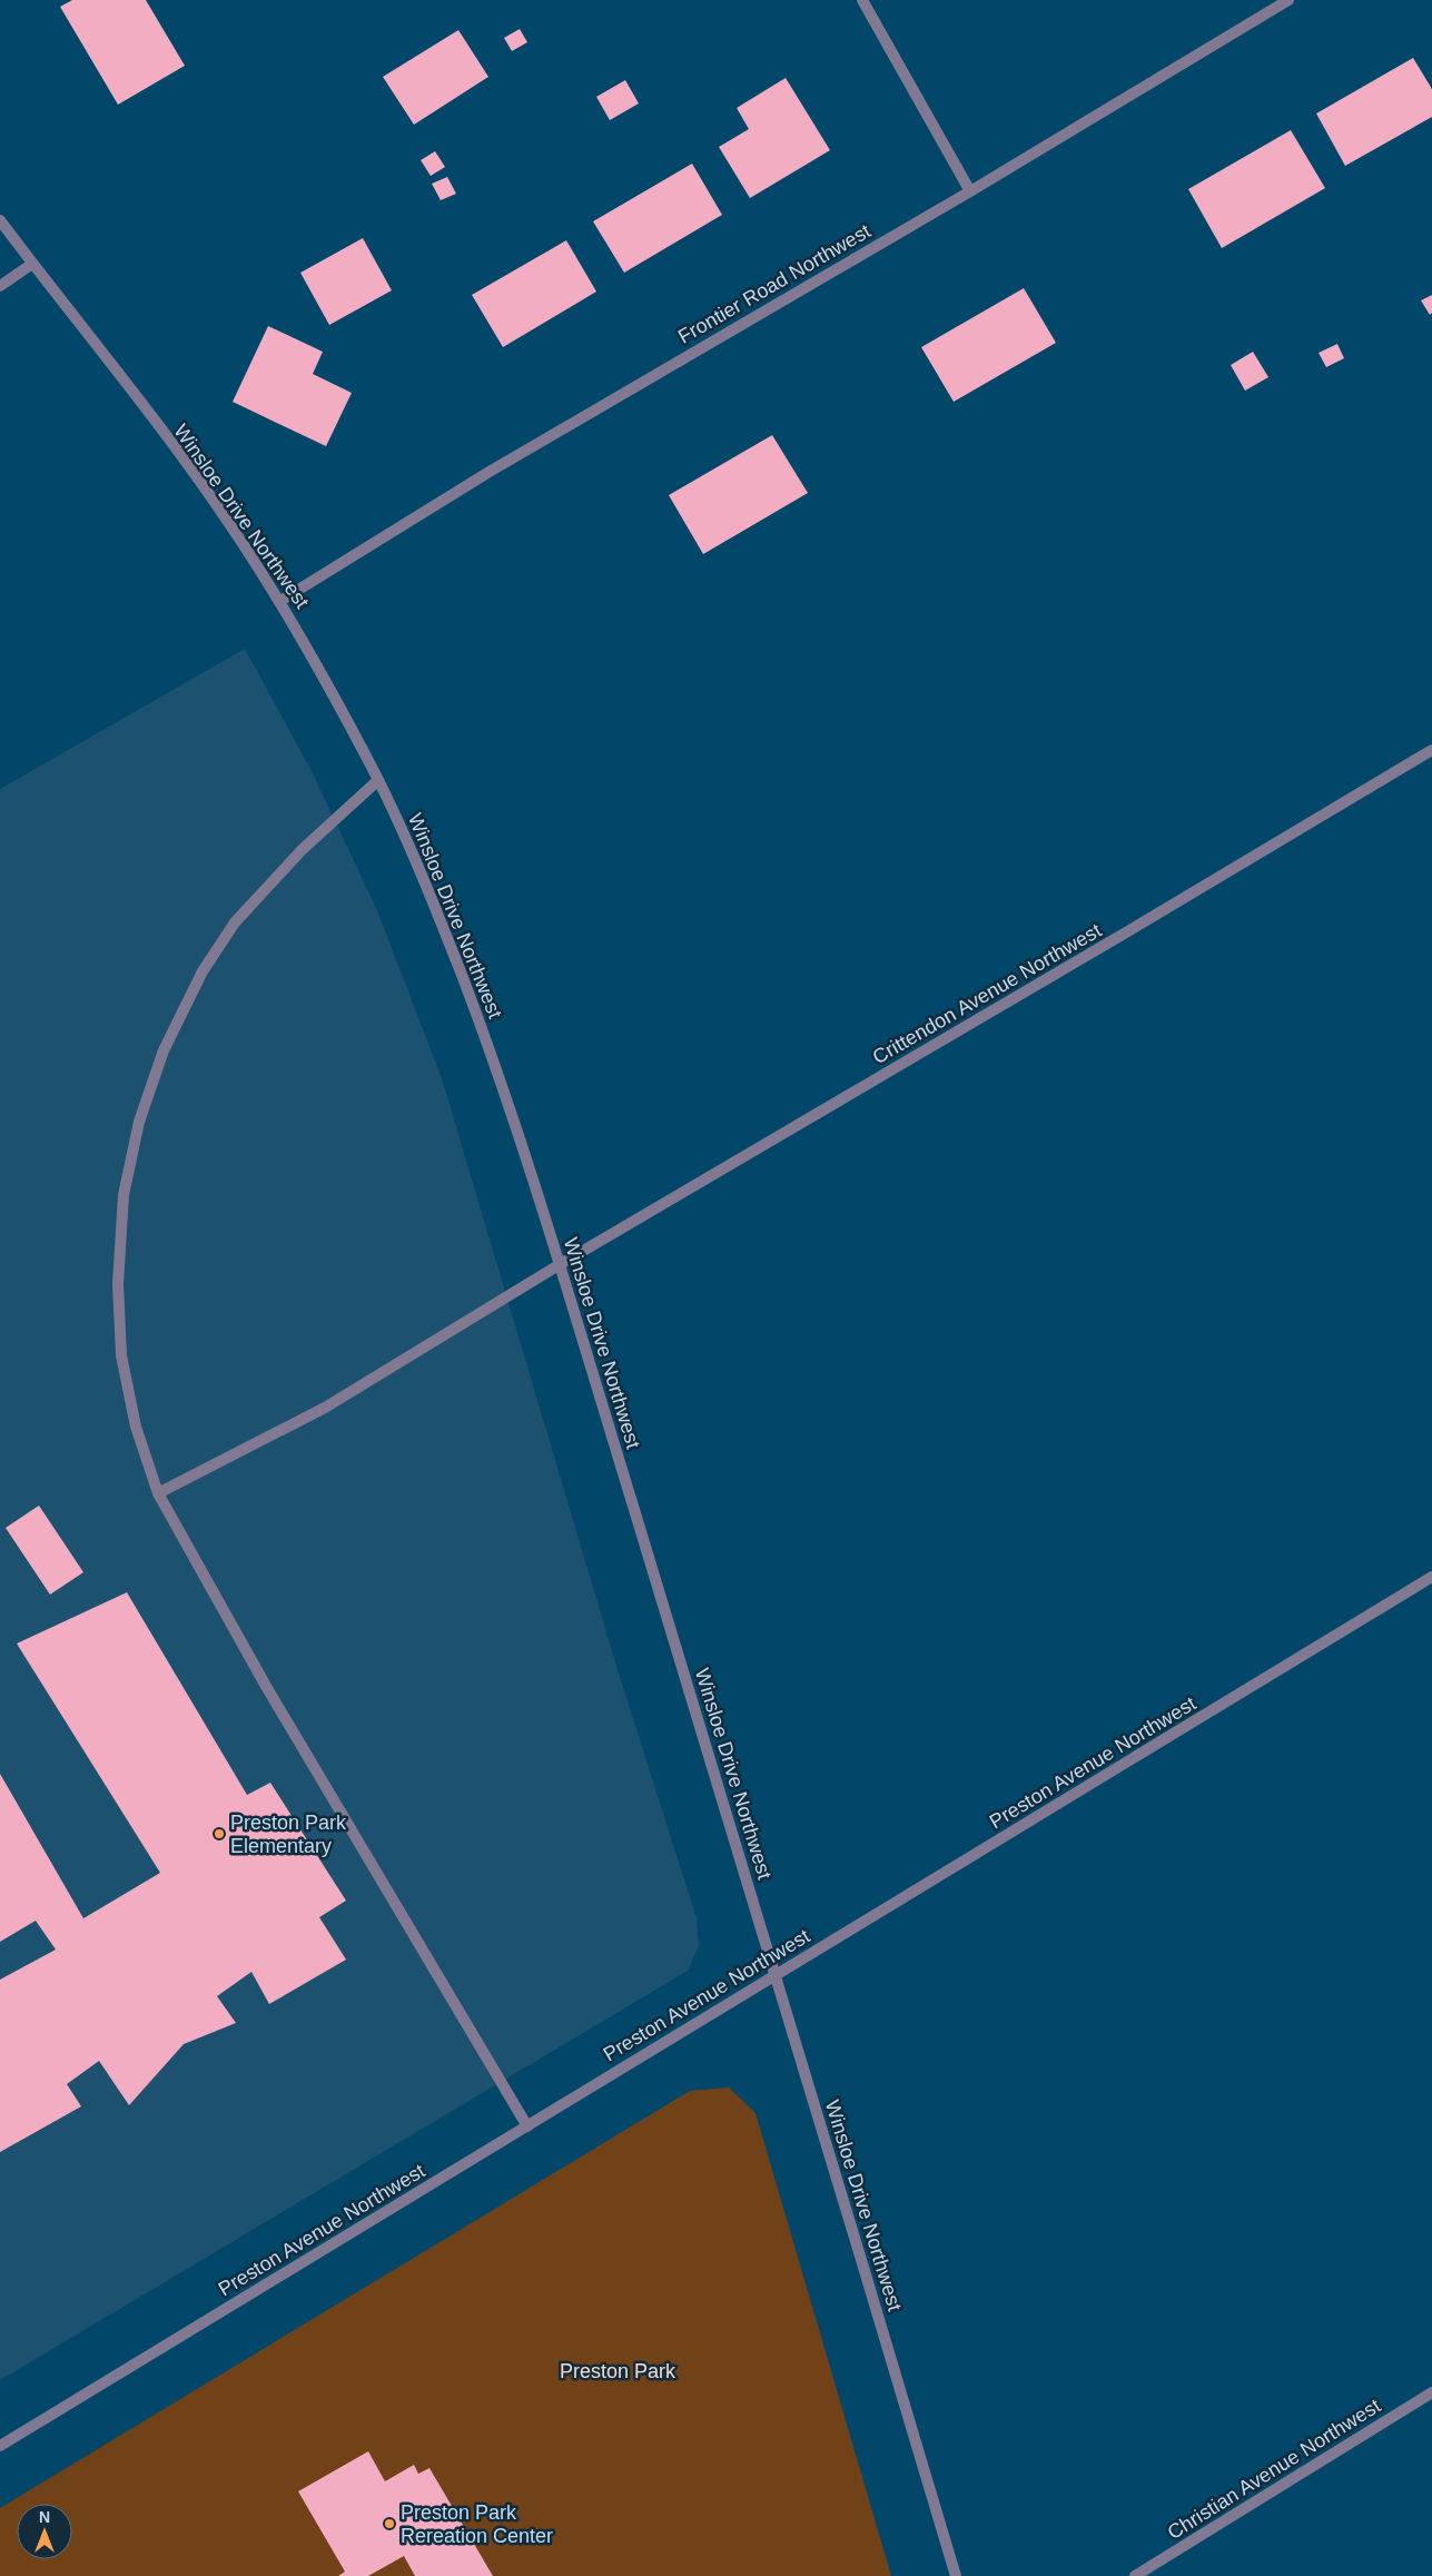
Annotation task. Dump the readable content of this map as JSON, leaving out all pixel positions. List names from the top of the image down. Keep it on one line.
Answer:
{"streets":{"street":["Frontier Road Northwest","Winsloe Drive Northwest","Crittendon Avenue Northwest","Preston Avenue Northwest","Christian Avenue Northwest"]},"crossings":[["Frontier Road Northwest","Winsloe Drive Northwest"],["Winsloe Drive Northwest","Crittendon Avenue Northwest"],["Winsloe Drive Northwest","Preston Avenue Northwest"]],"parks":["Preston Park"],"places":["Preston Park Elementary","Preston Park Rereation Center"],"north":"top"}
